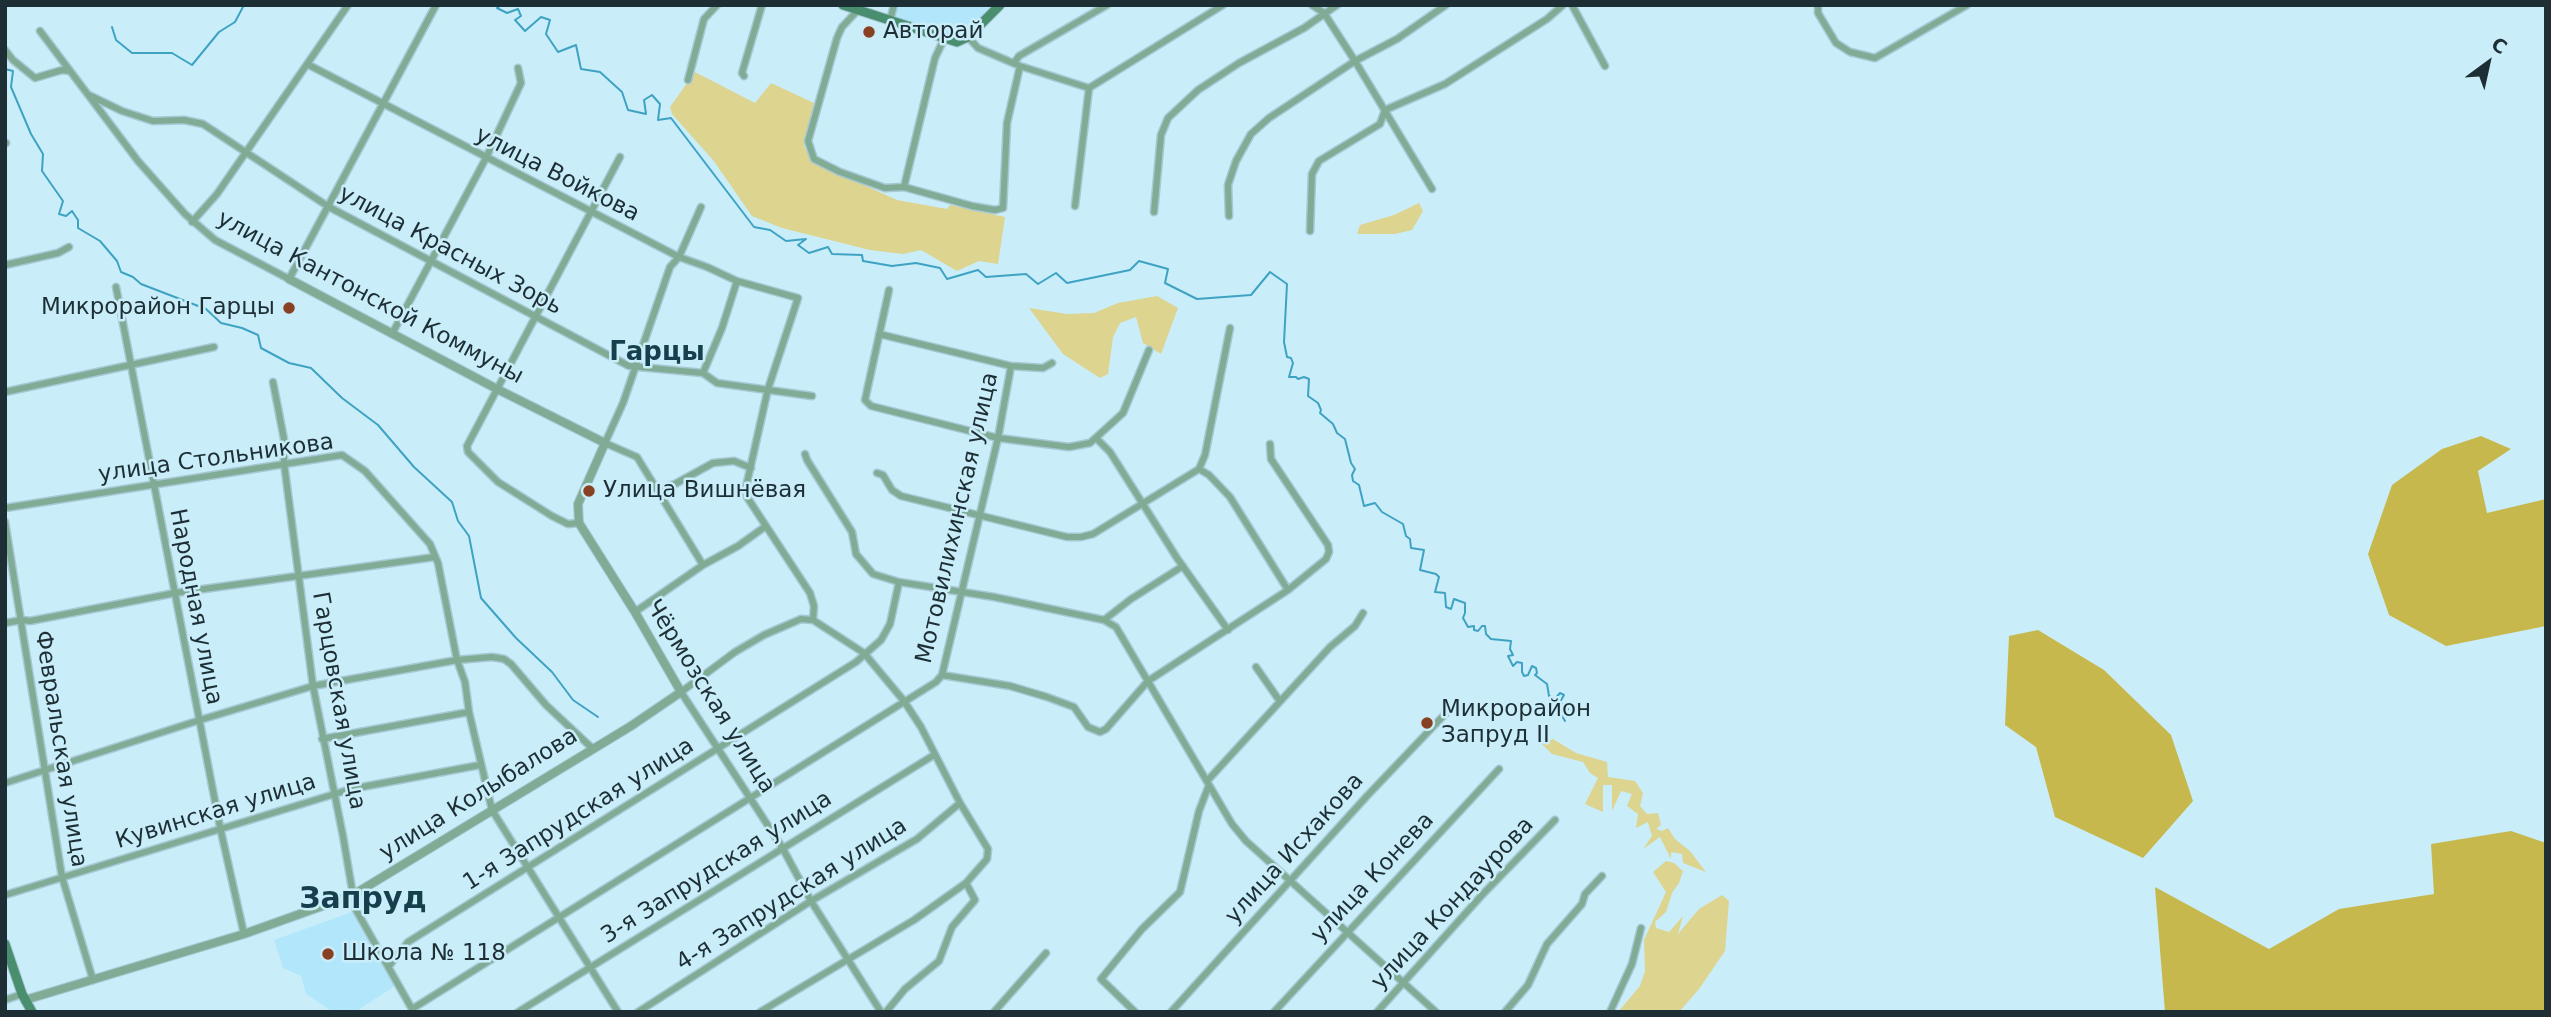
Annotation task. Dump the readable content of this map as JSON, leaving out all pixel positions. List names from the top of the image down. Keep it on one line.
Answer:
{"streets":{"street":["улица Войкова","улица Красных Зорь","улица Кантонской Коммуны","улица Стольникова","Мотовилихинская улица","Народная улица","Чёрмозская улица","Гарцовская улица","Февральская улица","улица Колыбалова","Кувинская улица","1-я Запрудская улица","улица Исхакова","3-я Запрудская улица","улица Конева","4-я Запрудская улица","улица Кондаурова"]},"crossings":[["улица Войкова","улица Красных Зорь"],["улица Красных Зорь","улица Кантонской Коммуны"],["улица Стольникова","Мотовилихинская улица"],["улица Стольникова","Народная улица"],["улица Стольникова","Гарцовская улица"],["улица Стольникова","улица Колыбалова"],["улица Стольникова","Кувинская улица"],["улица Стольникова","1-я Запрудская улица"],["улица Стольникова","3-я Запрудская улица"],["Мотовилихинская улица","Чёрмозская улица"],["Мотовилихинская улица","Гарцовская улица"],["Народная улица","улица Колыбалова"],["Народная улица","Кувинская улица"],["Чёрмозская улица","улица Колыбалова"],["Чёрмозская улица","1-я Запрудская улица"],["Чёрмозская улица","3-я Запрудская улица"],["Чёрмозская улица","4-я Запрудская улица"],["Гарцовская улица","улица Колыбалова"],["Гарцовская улица","Кувинская улица"],["Гарцовская улица","1-я Запрудская улица"],["Февральская улица","улица Колыбалова"],["Февральская улица","Кувинская улица"]],"districts":["Гарцы","Запруд"],"places":["Авторай","Микрорайон Гарцы","Улица Вишнёвая","Микрорайон Запруд II","Школа № 118"],"north":"top right"}
